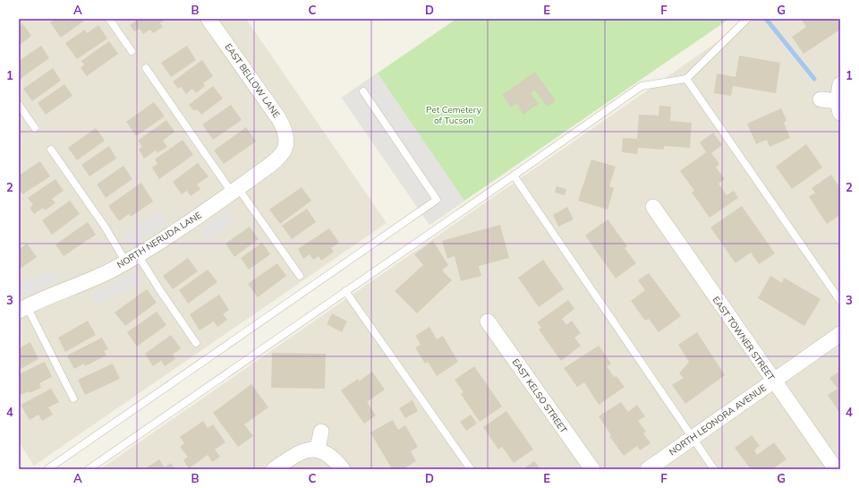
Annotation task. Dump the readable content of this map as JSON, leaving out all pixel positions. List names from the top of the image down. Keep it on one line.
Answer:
{"streets":{"street":["EAST BELLOW LANE","NORTH NERUDA LANE","EAST TOWNER STREET","EAST KELSO STREET","NORTH LEONORA AVENUE"]},"crossings":[["EAST BELLOW LANE","NORTH NERUDA LANE"],["EAST TOWNER STREET","NORTH LEONORA AVENUE"]],"parks":["Pet Cemetery of Tucson"],"grid":{"columns":["A","B","C","D","E","F","G"],"rows":["1","2","3","4"]}}
